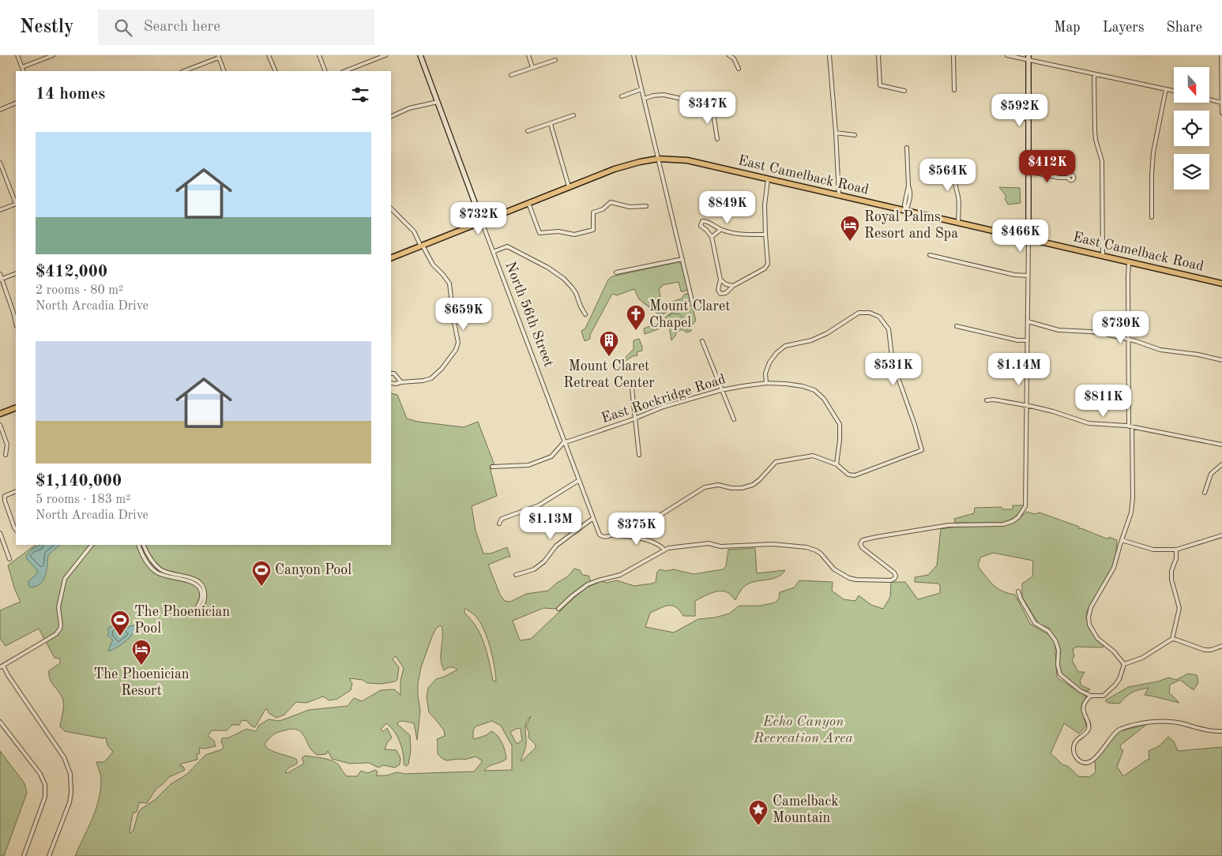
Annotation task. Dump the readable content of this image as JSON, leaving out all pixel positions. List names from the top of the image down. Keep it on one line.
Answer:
{"streets":{"main road":["East Camelback Road"],"street":["North 56th Street","East Rockridge Road"]},"crossings":[["East Camelback Road","North 56th Street"],["North 56th Street","East Rockridge Road"]],"parks":["Echo Canyon Recreation Area"],"places":{"hotel":["Royal Palms Resort and Spa","The Phoenician Resort"],"church":["Mount Claret Chapel"],"building":["Mount Claret Retreat Center"],"sports":["Canyon Pool","The Phoenician Pool"],"place":["Camelback Mountain"]},"north":"bottom","page":{"header":"Nestly","search":"Search here","nav":["Map","Layers","Share"],"heading":"14 homes","price":["$347K","$592K","$412K","$564K","$849K","$732K","$466K","$659K","$730K","$531K","$1.14M","$811K","$1.13M","$375K"],"list":[{"name":"$412,000","note":"2 rooms · 80 m² · North Arcadia Drive"},{"name":"$1,140,000","note":"5 rooms · 183 m² · North Arcadia Drive"}]}}
